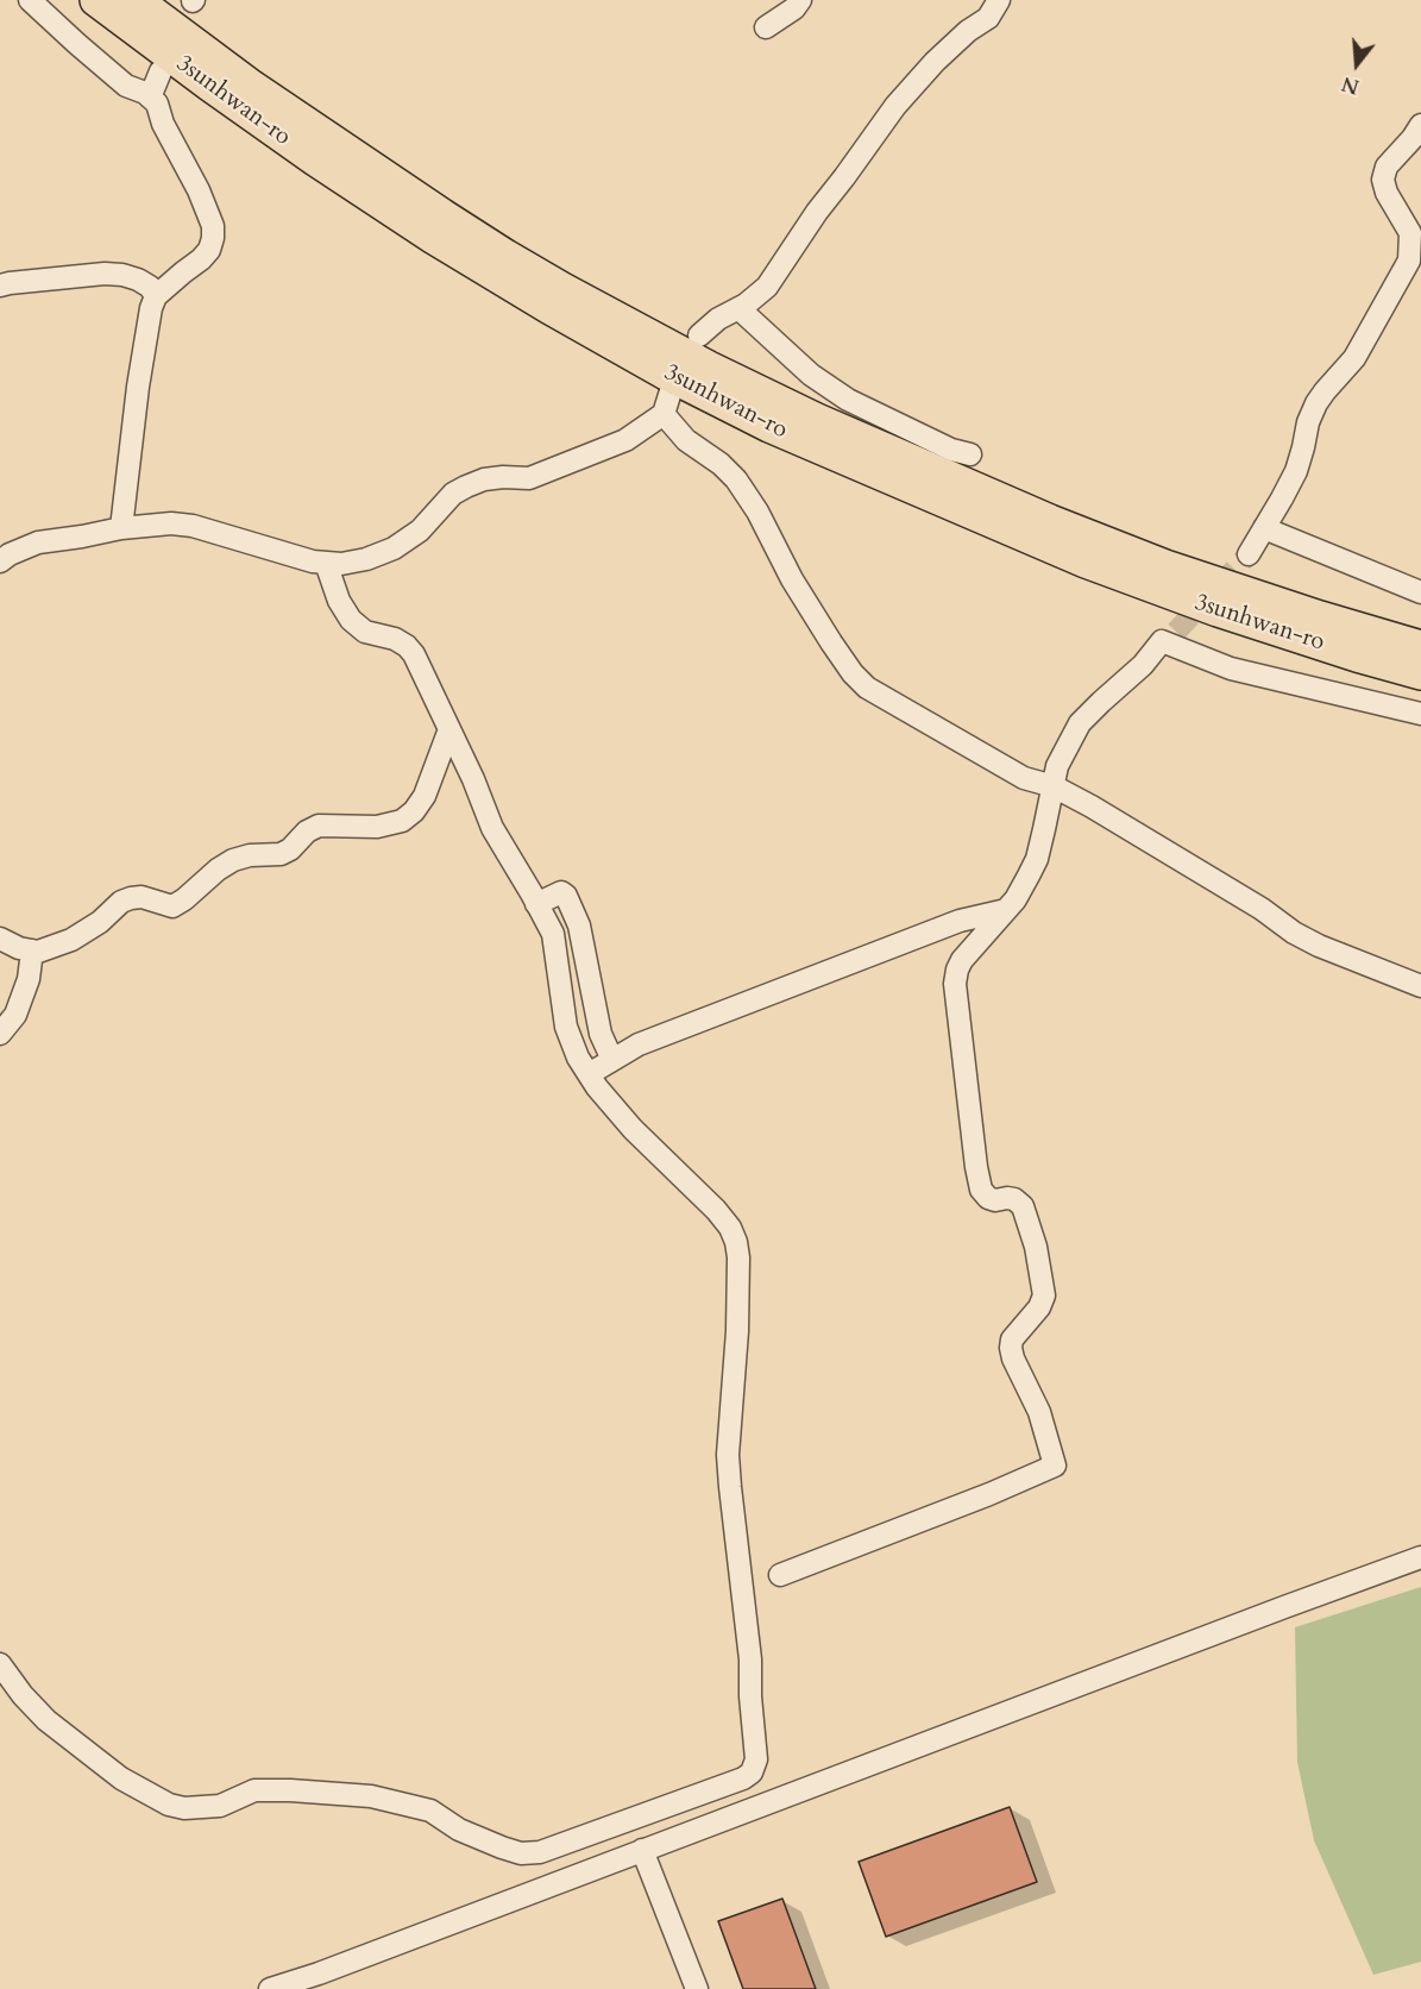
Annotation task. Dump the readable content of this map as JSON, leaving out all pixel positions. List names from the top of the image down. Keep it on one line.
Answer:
{"streets":{"highway":["3sunhwan-ro"]},"north":"bottom"}
